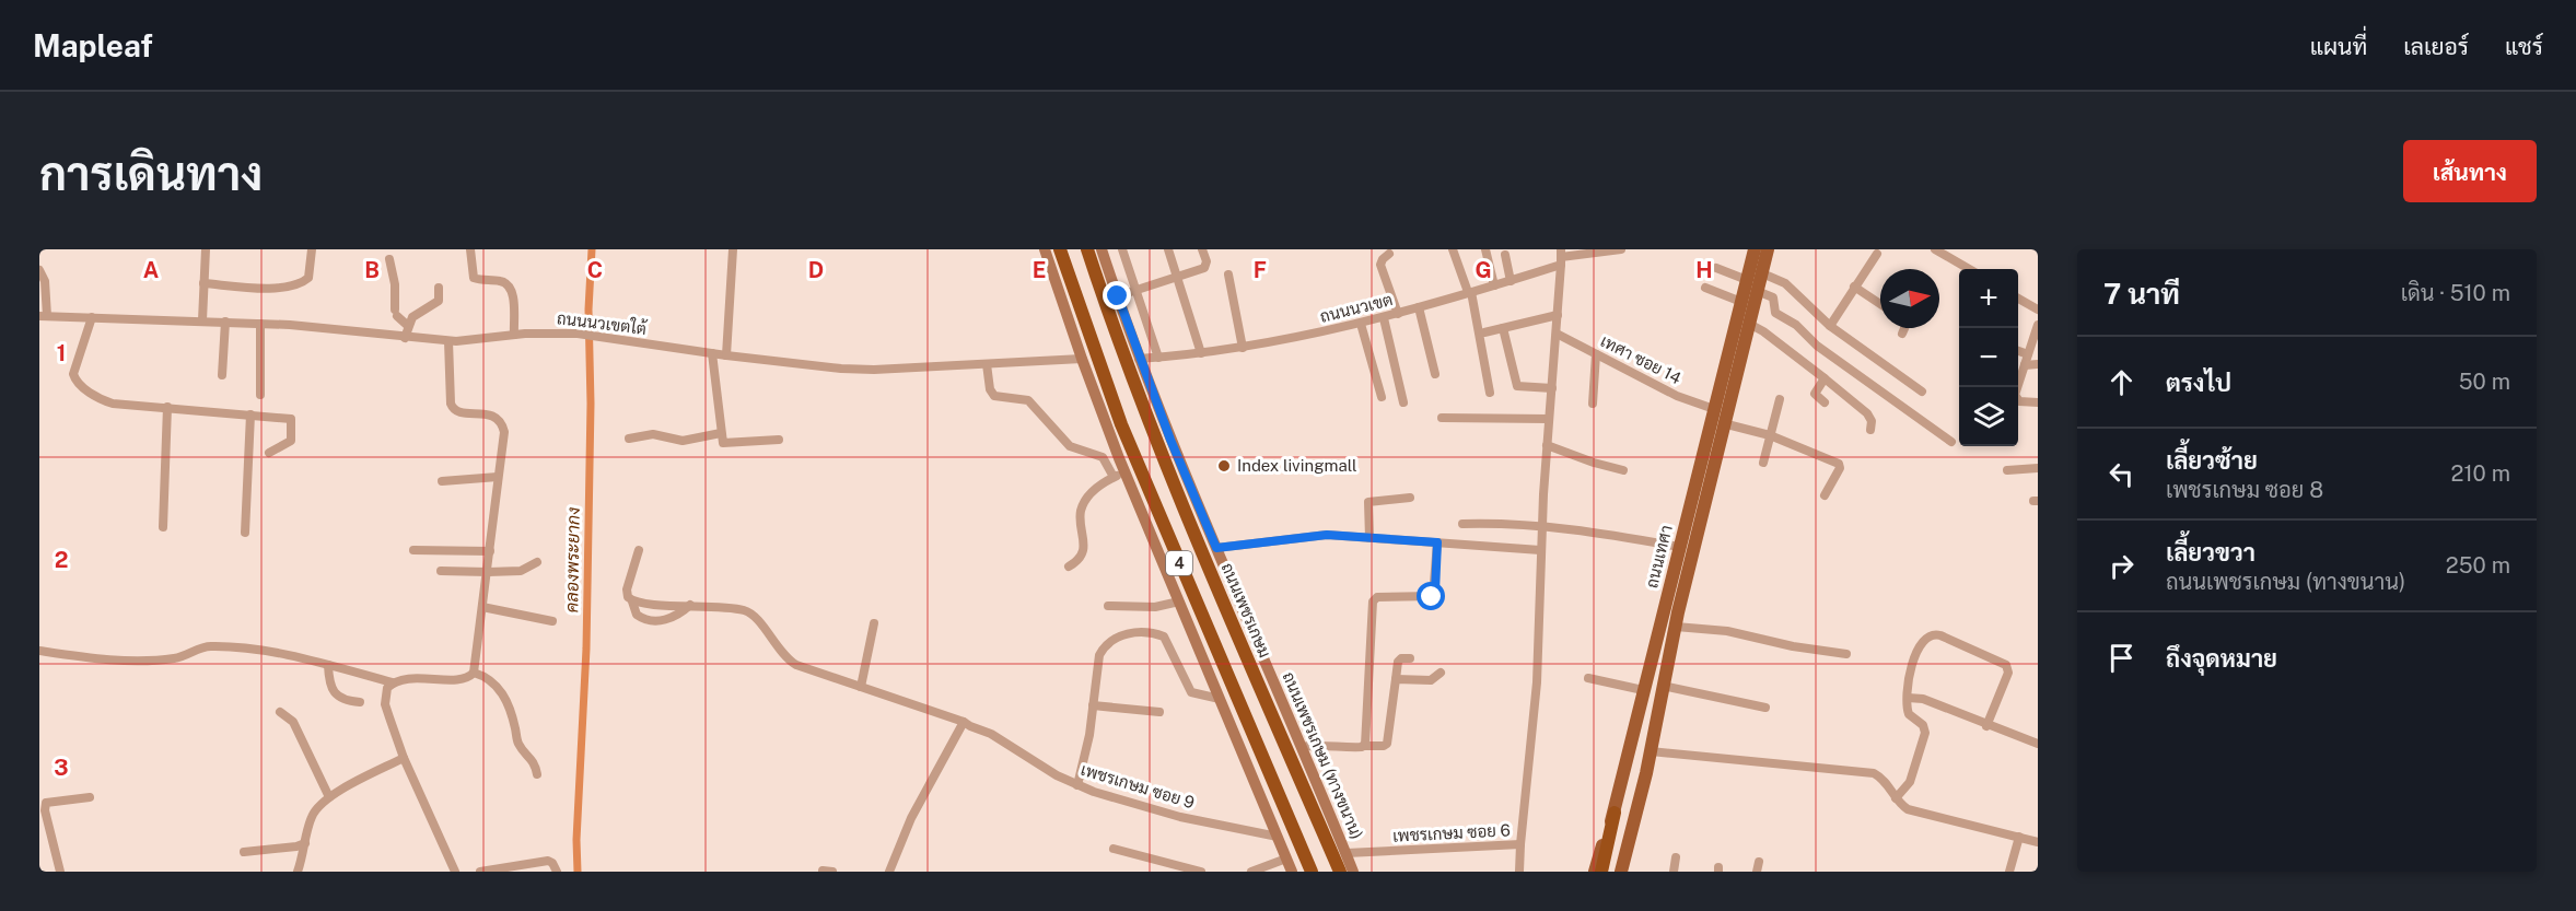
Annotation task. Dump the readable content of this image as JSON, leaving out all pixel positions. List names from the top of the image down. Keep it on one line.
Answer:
{"streets":{"highway":["4","ถนนเพชรเกษม"],"main road":["ถนนเทศา","ถนนเพชรเกษม (ทางขนาน)"],"street":["ถนนนวเขต","ถนนนวเขตใต้","เทศา ซอย 14","เพชรเกษม ซอย 9","เพชรเกษม ซอย 6"]},"crossings":[["ถนนนวเขต","ถนนเพชรเกษม (ทางขนาน)"],["ถนนนวเขตใต้","4"],["เทศา ซอย 14","ถนนเทศา"],["4","เพชรเกษม ซอย 9"],["ถนนเพชรเกษม (ทางขนาน)","เพชรเกษม ซอย 6"]],"water":["คลองพระยากง"],"places":["Index livingmall"],"north":"right","page":{"header":"Mapleaf","nav":["แผนที่","เลเยอร์","แชร์"],"buttons":"เส้นทาง","title":"การเดินทาง","heading":["7 นาที","เดิน · 510 m"],"map_buttons":["+","−"],"list":[["ตรงไป","50 m"],["เลี้ยวซ้าย","เพชรเกษม ซอย 8","210 m"],["เลี้ยวขวา","ถนนเพชรเกษม (ทางขนาน)","250 m"],"ถึงจุดหมาย"]},"grid":{"columns":["A","B","C","D","E","F","G","H"],"rows":["1","2","3"]}}
